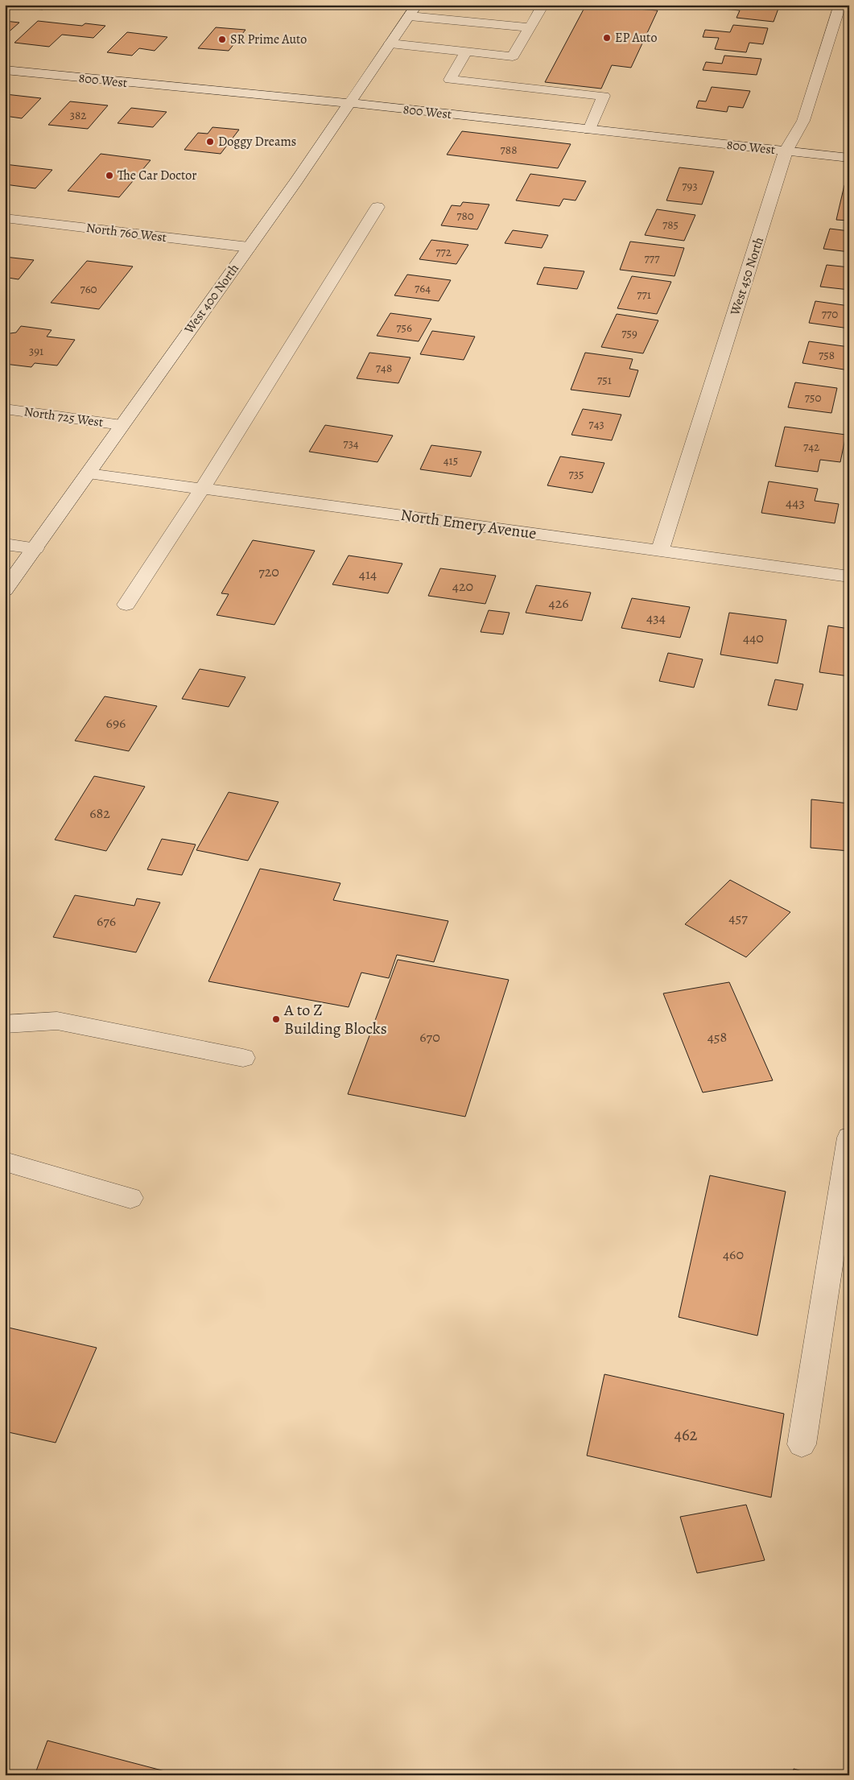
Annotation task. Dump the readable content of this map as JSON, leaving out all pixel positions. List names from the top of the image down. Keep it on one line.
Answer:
{"streets":{"street":["800 West","North 760 West","West 450 North","West 400 North","North 725 West","North Emery Avenue"]},"crossings":[["800 West","West 450 North"],["800 West","West 400 North"],["North 760 West","West 400 North"],["West 450 North","North Emery Avenue"],["West 400 North","North 725 West"],["West 400 North","North Emery Avenue"]],"places":["EP Auto","SR Prime Auto","Doggy Dreams","The Car Doctor","A to Z Building Blocks"],"house_numbers":["382","788","793","780","785","772","777","764","760","771","770","756","759","391","758","748","751","750","743","734","742","415","735","443","720","414","420","426","434","440","696","682","457","676","670","458","460","462"]}
